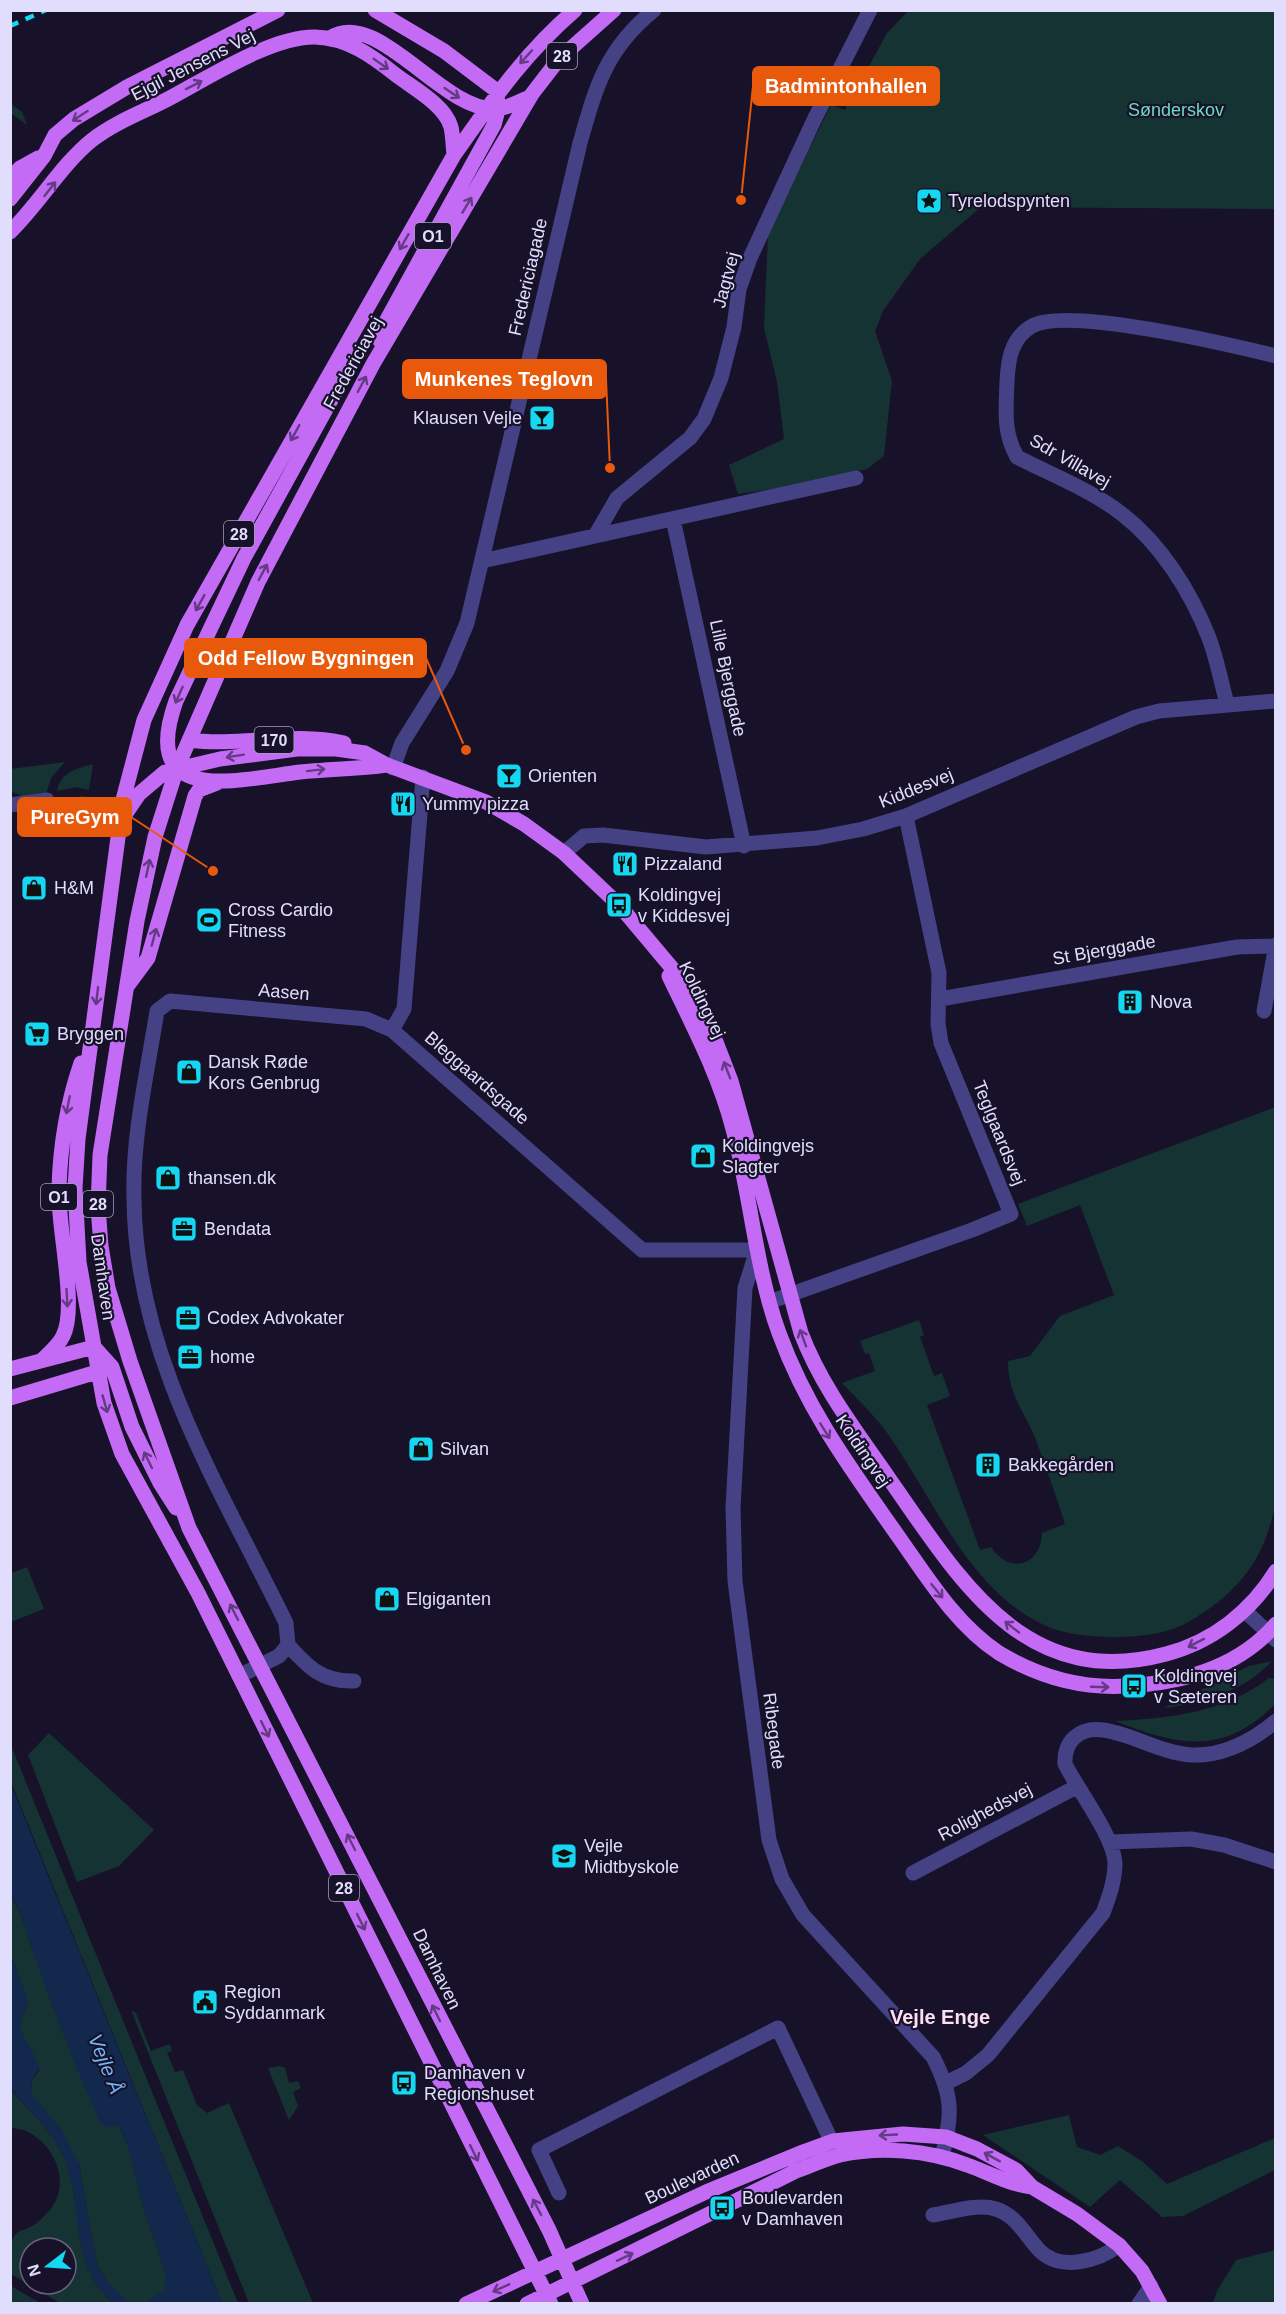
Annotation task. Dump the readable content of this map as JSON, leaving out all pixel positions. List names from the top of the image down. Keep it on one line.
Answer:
{"streets":{"main road":["28","Ejgil Jensens Vej","O1","Fredericiavej","170","Koldingvej","Damhaven","Boulevarden"],"street":["Fredericiagade","Jagtvej","Sdr Villavej","Lille Bjerggade","Kiddesvej","St Bjerggade","Aasen","Bleggaardsgade","Teglgaardsvej","Ribegade","Rolighedsvej"]},"crossings":[["Ejgil Jensens Vej","Fredericiavej"],["O1","Fredericiavej"],["O1","Damhaven"],["Fredericiagade","170"],["Fredericiavej","170"],["Fredericiavej","Damhaven"],["Sdr Villavej","Kiddesvej"],["Lille Bjerggade","Kiddesvej"],["170","Koldingvej"],["170","Damhaven"],["Kiddesvej","Koldingvej"],["Kiddesvej","Teglgaardsvej"],["St Bjerggade","Teglgaardsvej"],["Aasen","Bleggaardsgade"],["Aasen","Damhaven"],["Koldingvej","Bleggaardsgade"],["Koldingvej","Teglgaardsvej"],["Koldingvej","Ribegade"],["Bleggaardsgade","Ribegade"],["Damhaven","Boulevarden"],["Ribegade","Boulevarden"]],"districts":["Vejle Enge"],"water":["Vejle Å"],"parks":["Sønderskov"],"places":{"other":["Badmintonhallen","Munkenes Teglovn","Odd Fellow Bygningen","PureGym"],"place":["Tyrelodspynten"],"bar":["Klausen Vejle","Orienten"],"restaurant":["Yummy pizza","Pizzaland"],"shop":["H&M","Dansk Røde Kors Genbrug","Koldingvejs Slagter","thansen.dk","Silvan","Elgiganten"],"bus stop":["Koldingvej v Kiddesvej","Koldingvej v Sæteren","Damhaven v Regionshuset","Boulevarden v Damhaven"],"sports":["Cross Cardio Fitness"],"building":["Nova","Bakkegården"],"supermarket":["Bryggen"],"office":["Bendata","Codex Advokater","home"],"school or university":["Vejle Midtbyskole"],"public building":["Region Syddanmark"]},"north":"left"}
